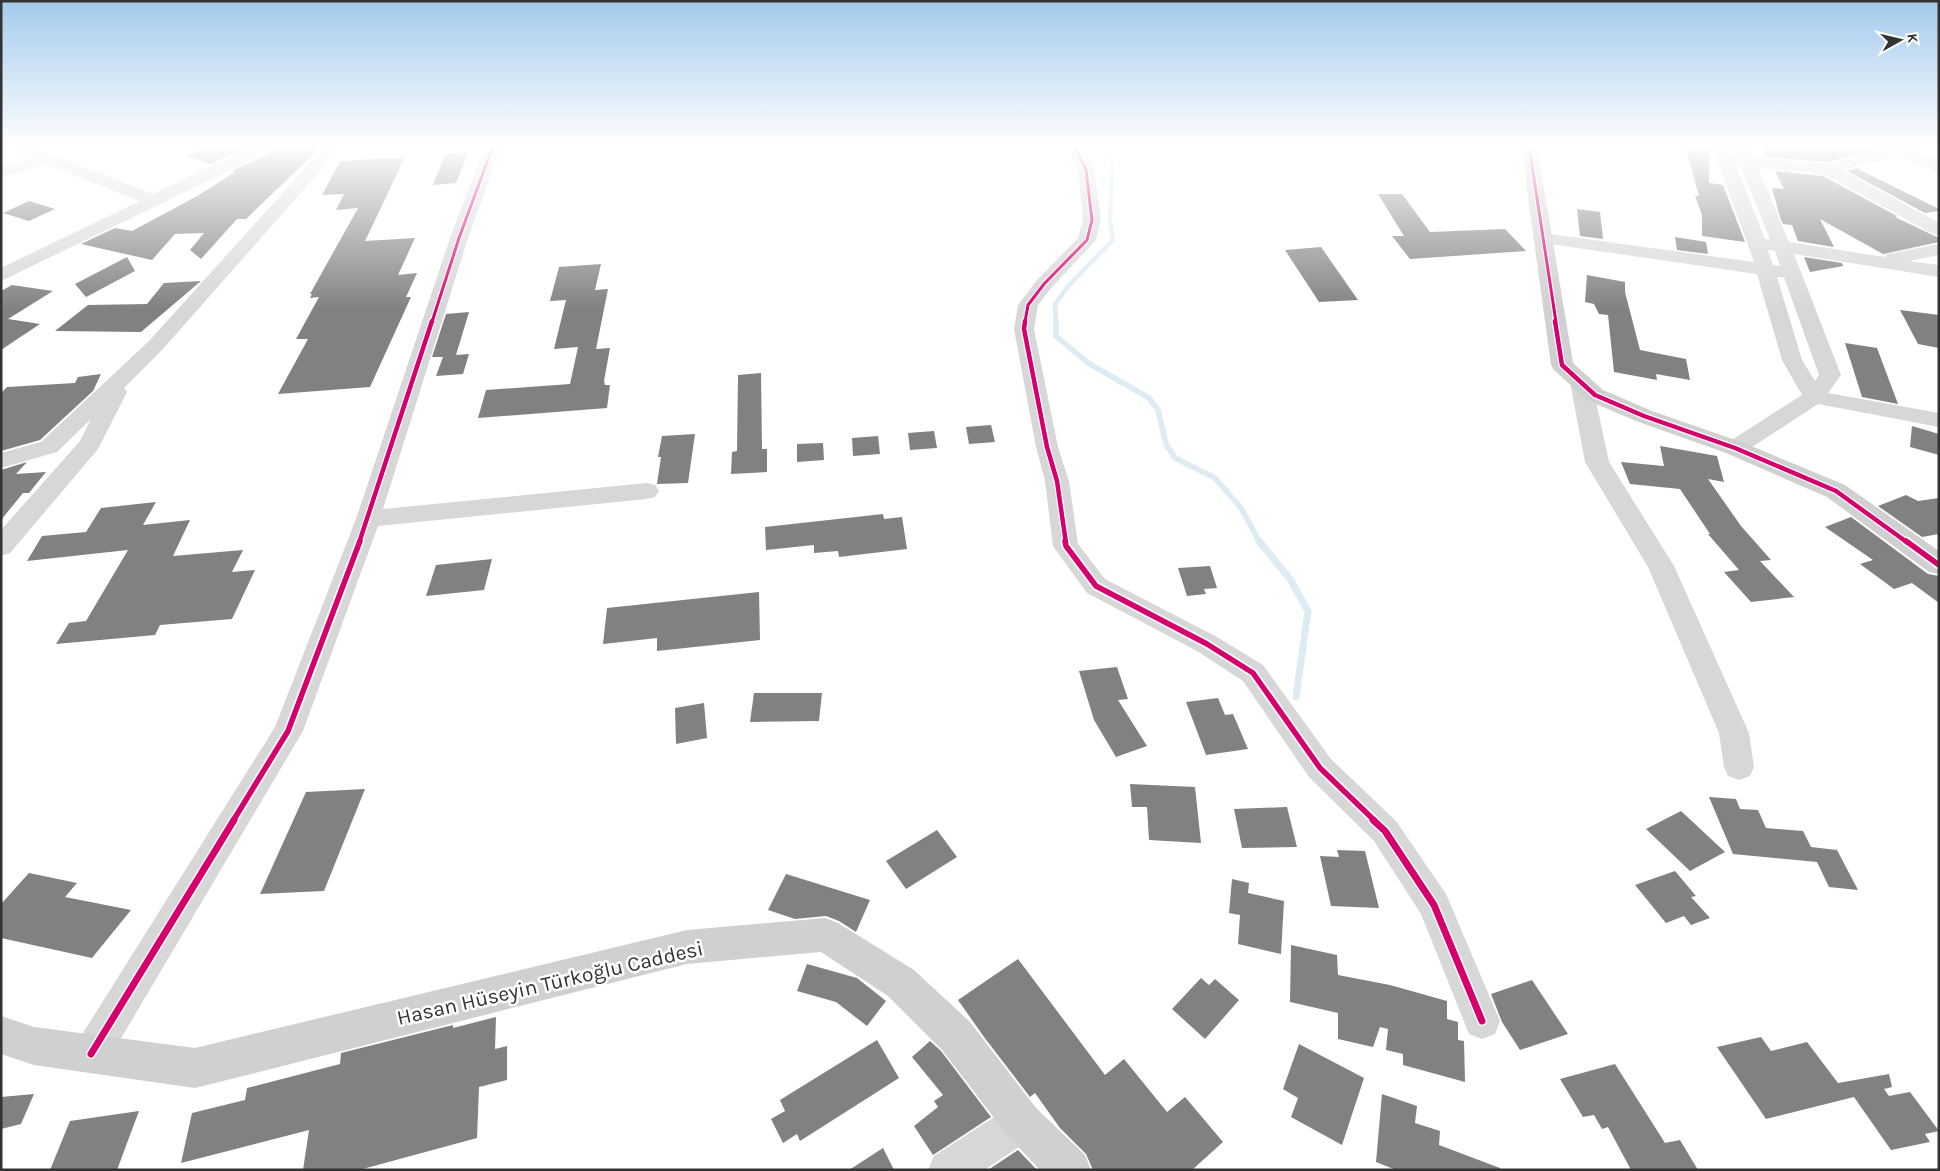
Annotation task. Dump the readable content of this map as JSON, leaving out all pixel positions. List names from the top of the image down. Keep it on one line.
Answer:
{"streets":{"street":["Hasan Hüseyin Türkoğlu Caddesi"]},"north":"right"}
